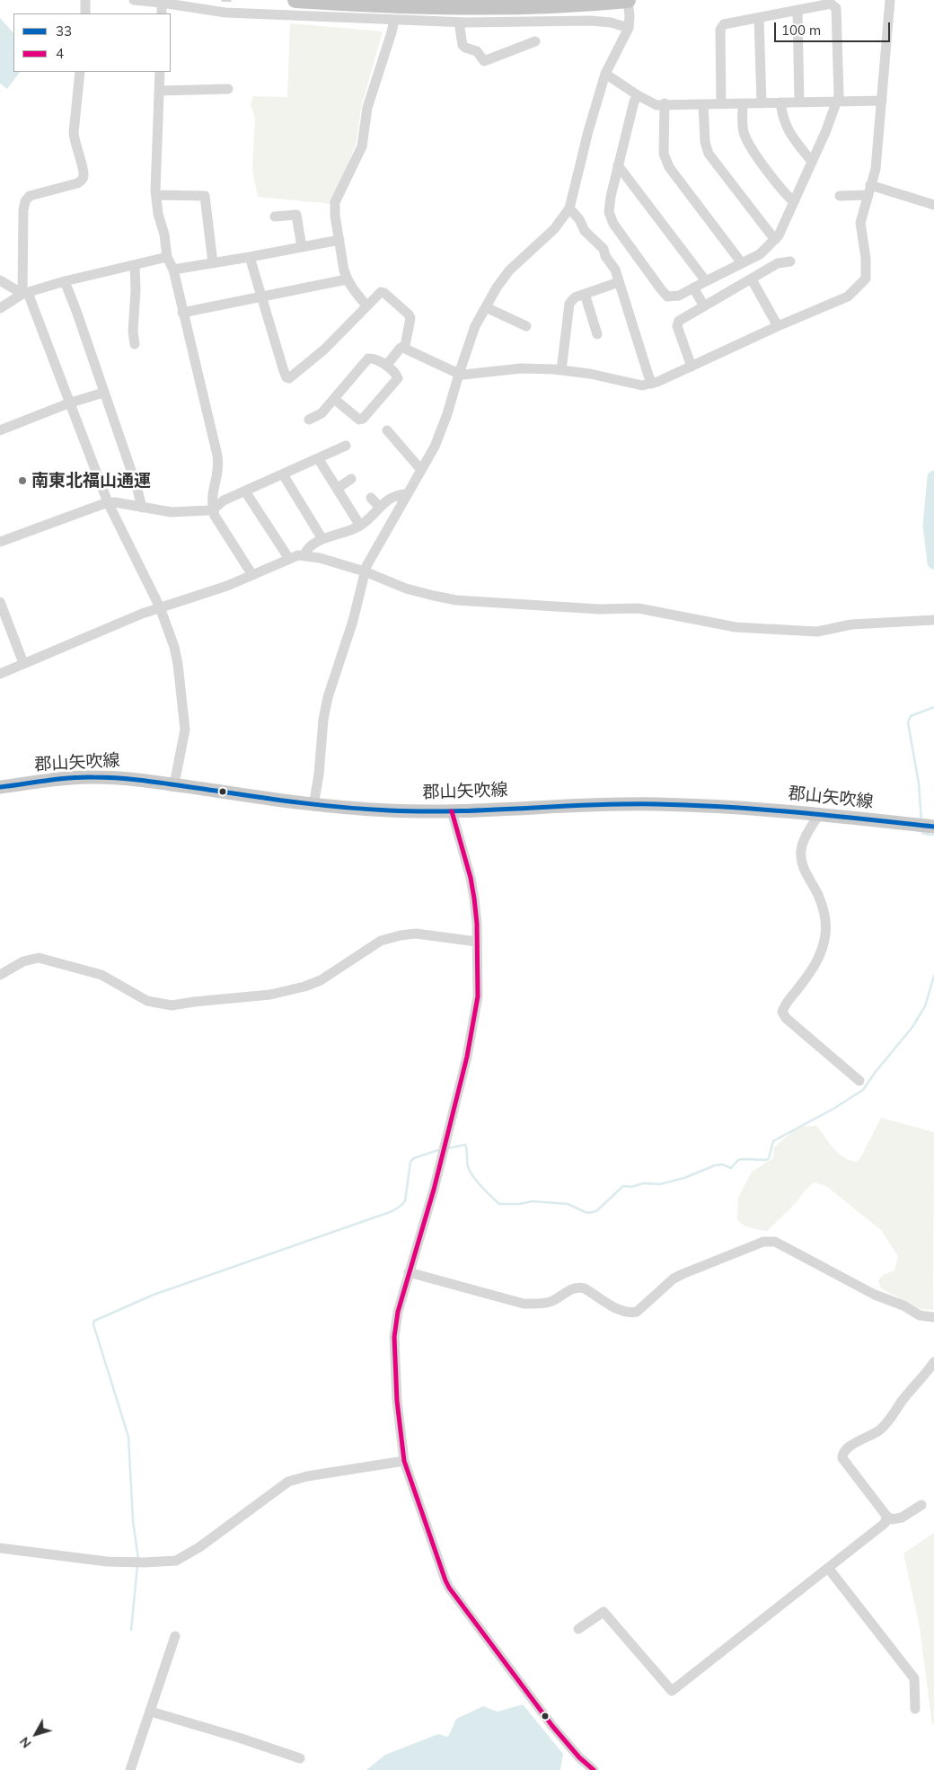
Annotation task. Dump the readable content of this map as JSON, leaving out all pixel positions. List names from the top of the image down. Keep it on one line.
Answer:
{"streets":{"main road":["郡山矢吹線"]},"places":["南東北福山通運"],"lines":["transit line 33","transit line 4"],"legend":["33","4"],"scale_bar":"100 m","north":"bottom left"}
